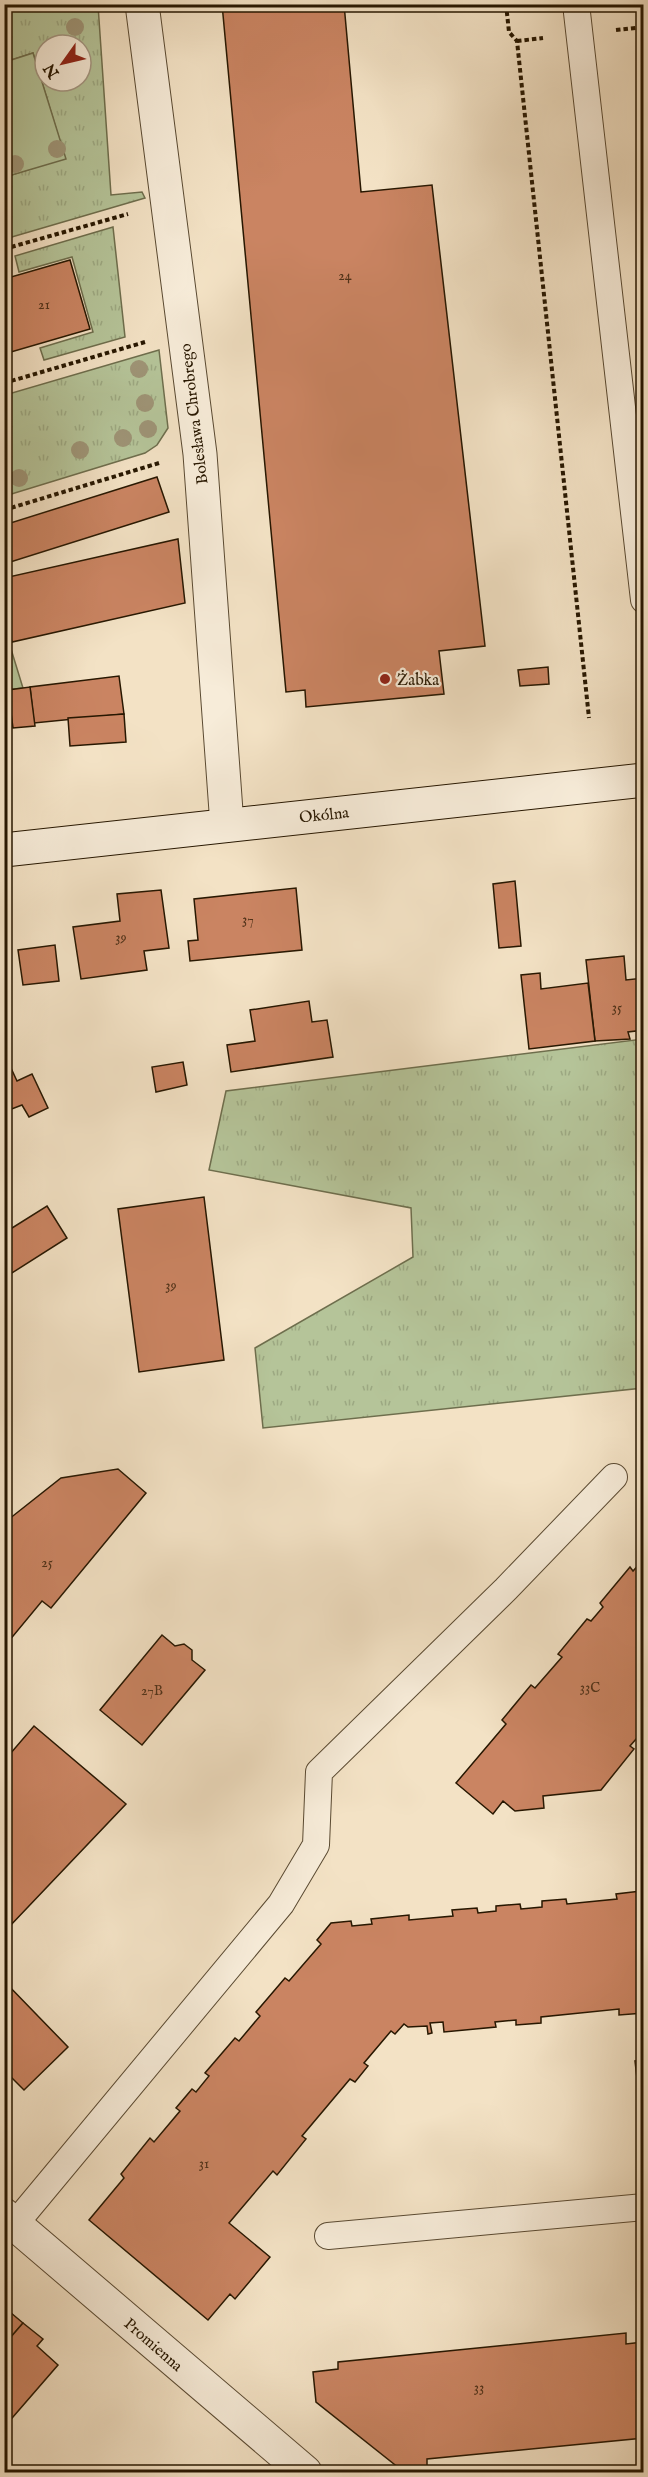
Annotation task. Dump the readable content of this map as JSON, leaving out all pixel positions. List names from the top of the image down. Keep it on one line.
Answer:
{"streets":{"street":["Bolesława Chrobrego","Okólna","Promienna"]},"crossings":[["Bolesława Chrobrego","Okólna"]],"places":["Żabka"],"house_numbers":["24","21","37","39","35","39","25","33C","27B","31","33"],"north":"bottom left"}
